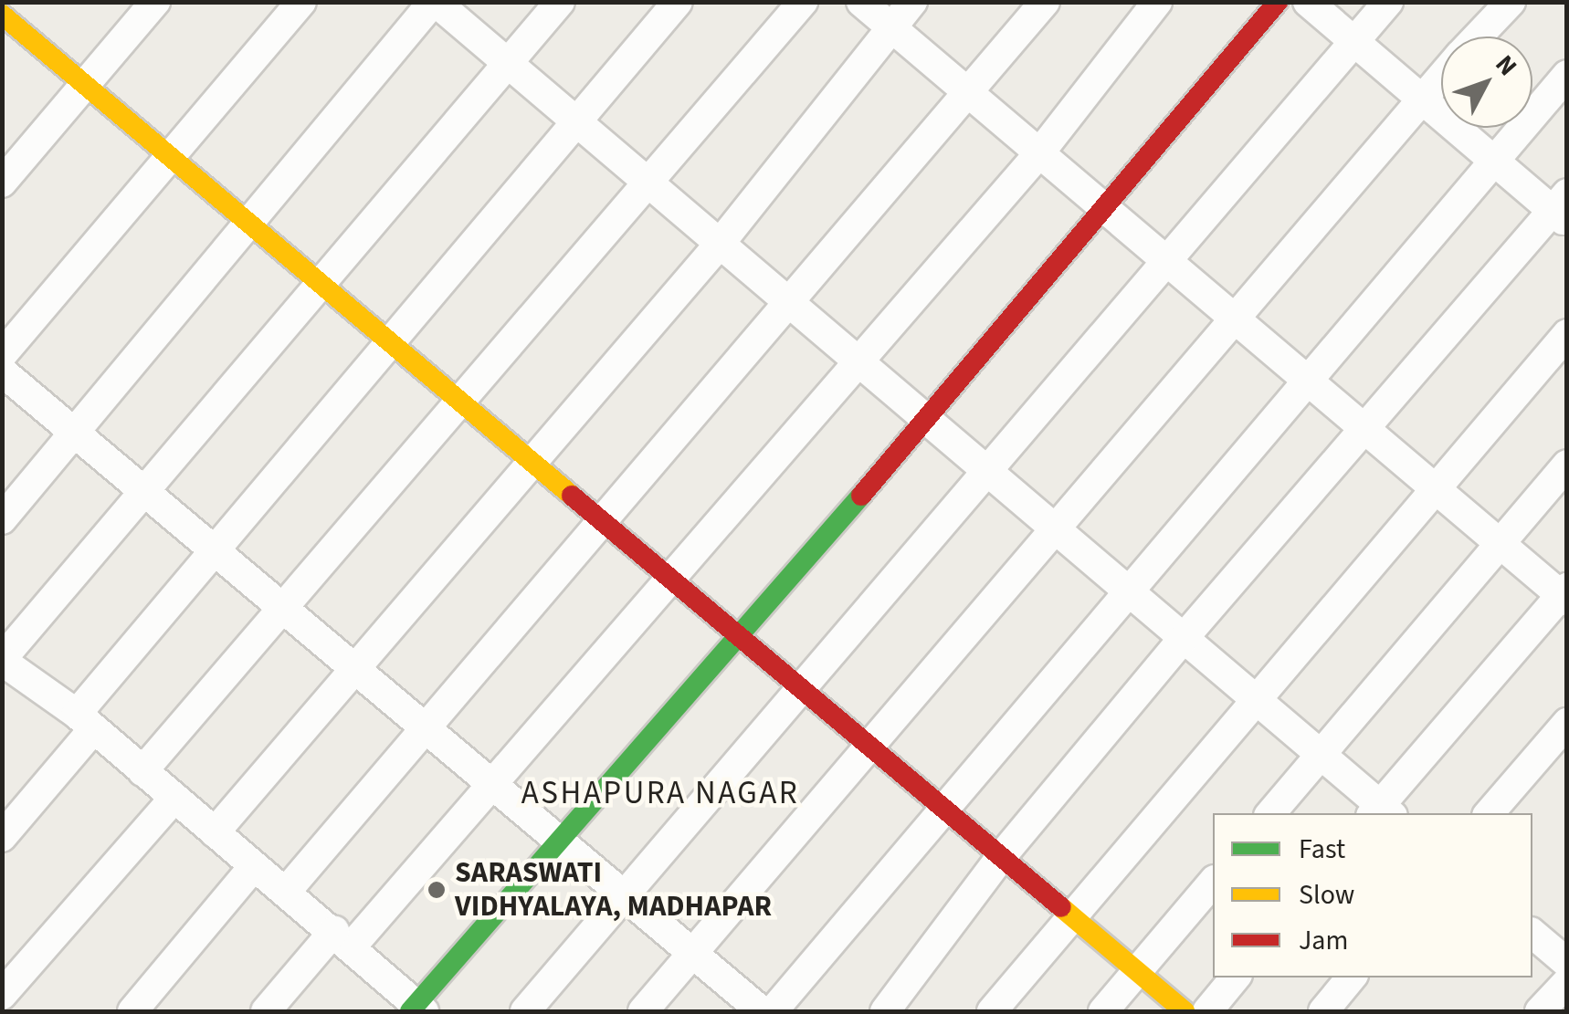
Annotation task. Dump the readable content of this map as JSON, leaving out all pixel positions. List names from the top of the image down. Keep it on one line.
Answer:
{"districts":["ASHAPURA NAGAR"],"places":["SARASWATI VIDHYALAYA, MADHAPAR"],"legend":["Fast","Slow","Jam"],"north":"top right"}
